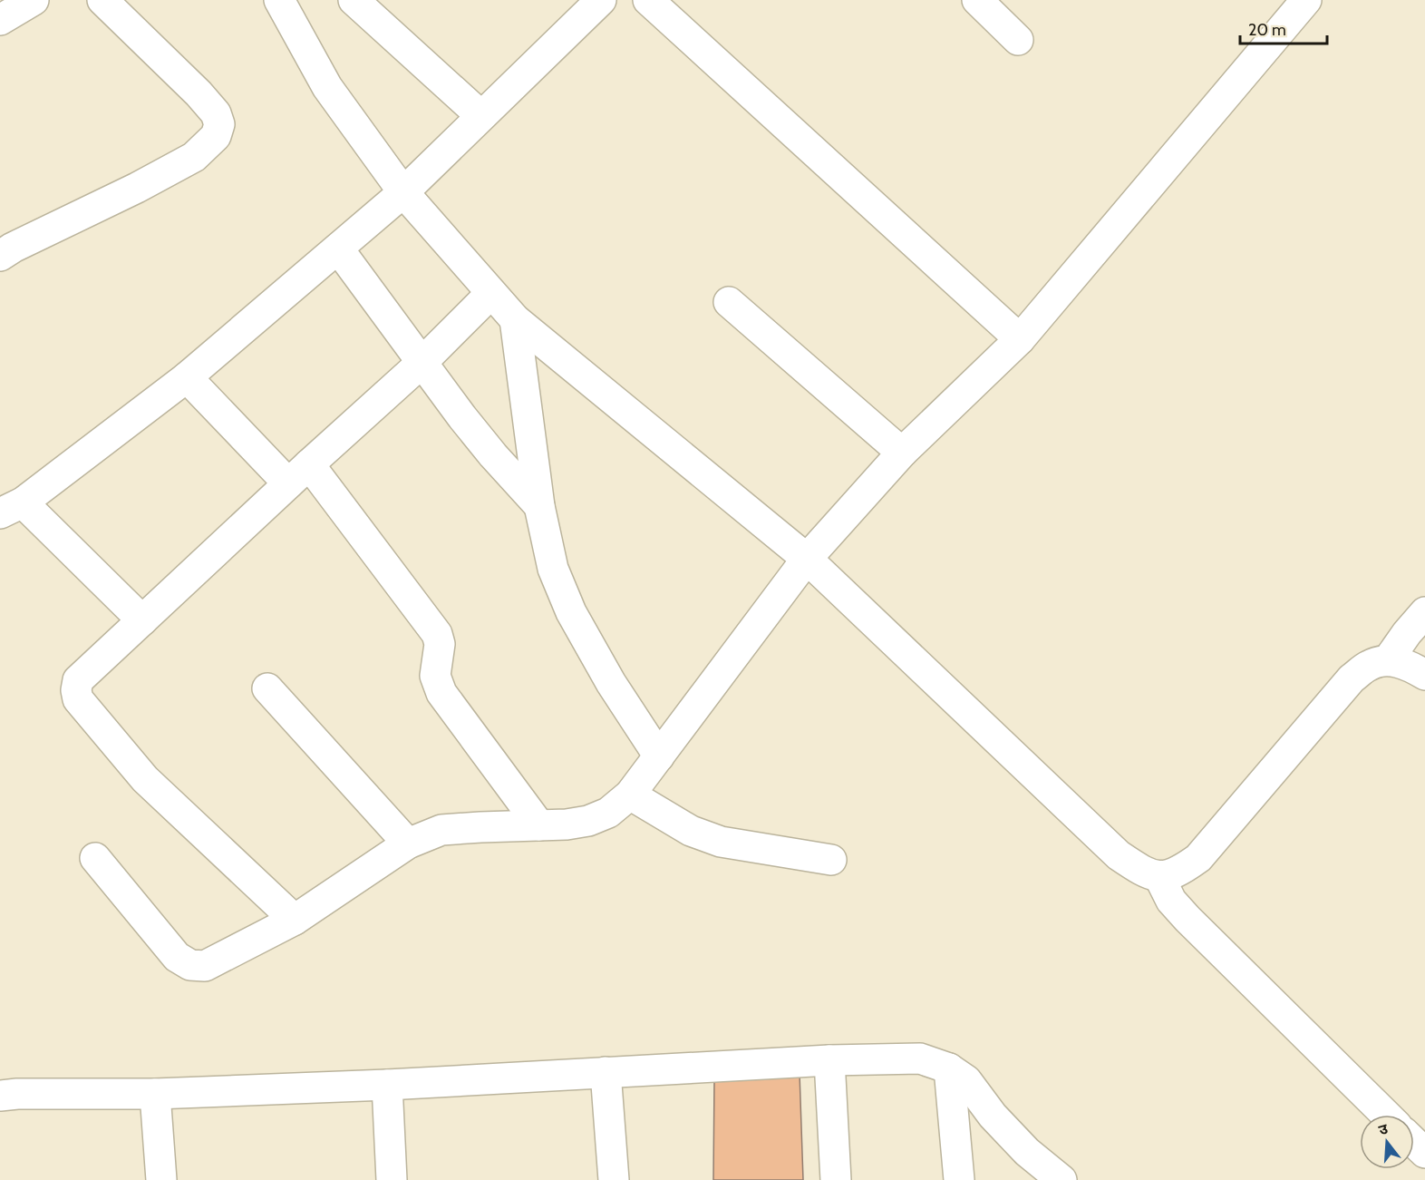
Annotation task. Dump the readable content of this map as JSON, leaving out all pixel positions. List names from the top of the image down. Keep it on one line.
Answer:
{"scale_bar":"20 m","north":"top"}
